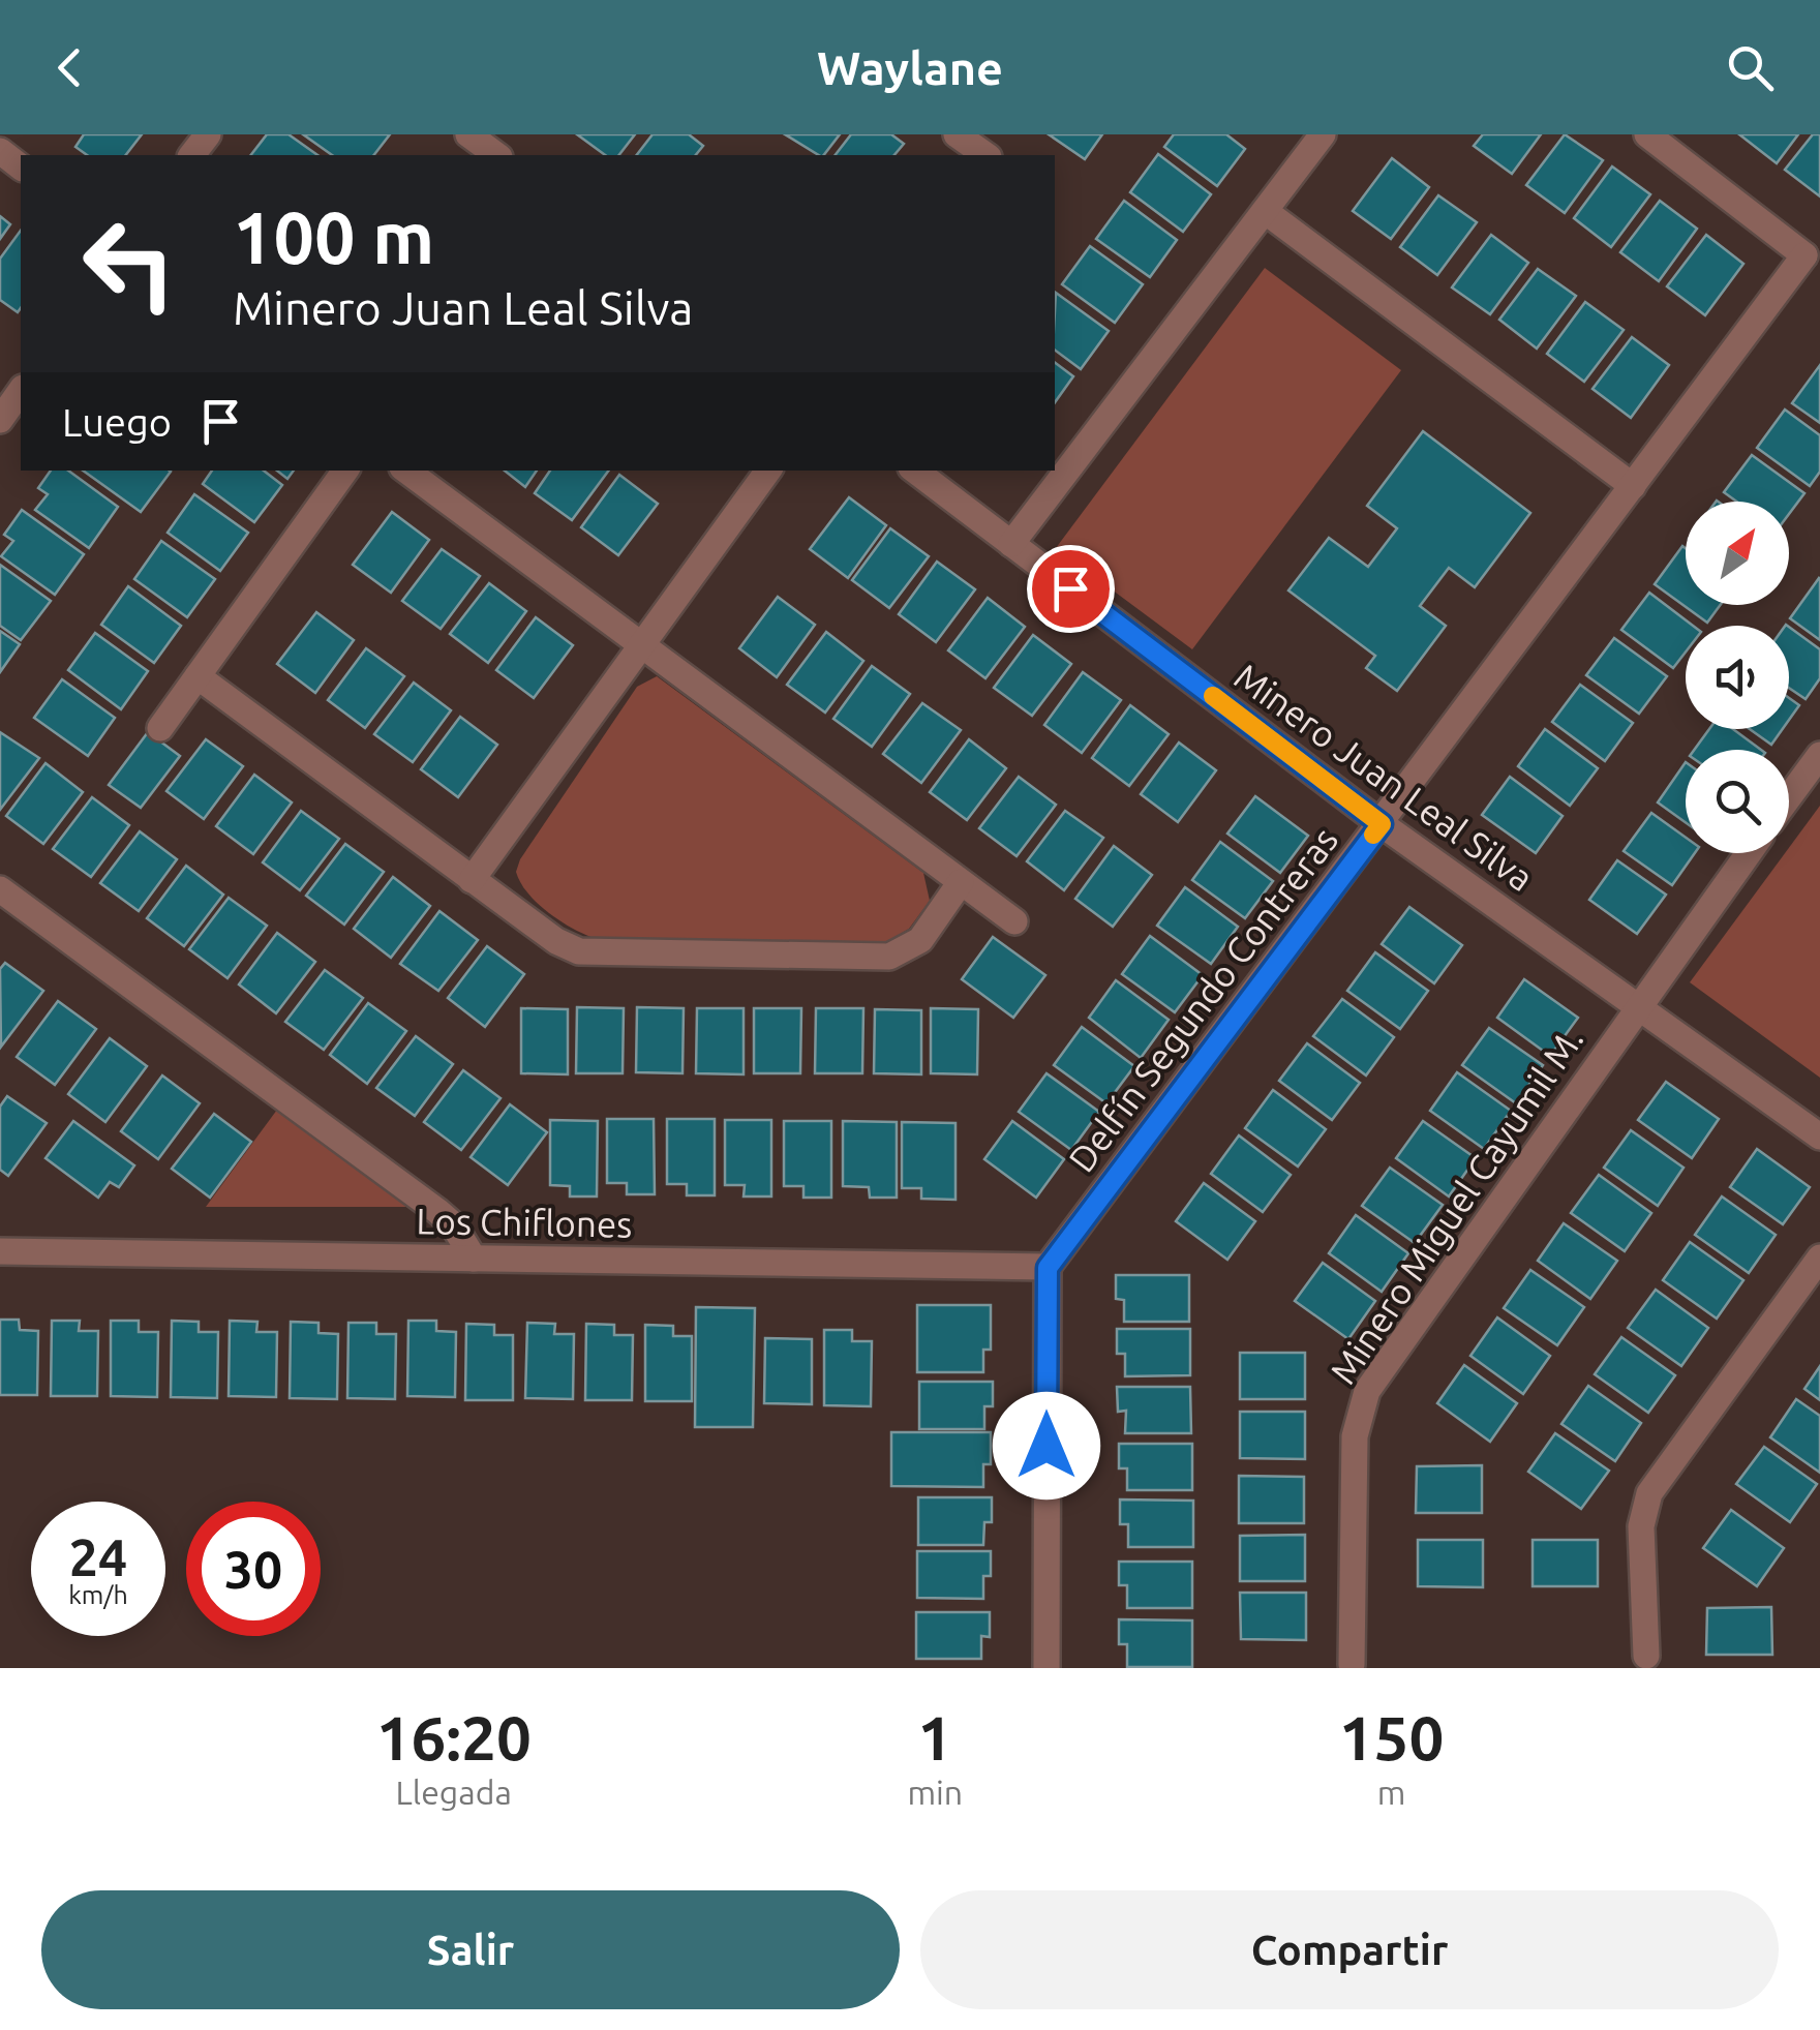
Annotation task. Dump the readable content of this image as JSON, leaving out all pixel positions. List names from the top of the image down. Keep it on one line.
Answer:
{"streets":{"street":["Minero Juan Leal Silva","Delfín Segundo Contreras","Minero Miguel Cayumil M.","Los Chiflones"]},"crossings":[["Minero Juan Leal Silva","Delfín Segundo Contreras"],["Minero Juan Leal Silva","Minero Miguel Cayumil M."],["Delfín Segundo Contreras","Los Chiflones"]],"north":"top right","page":{"header":"Waylane","turn":["100 m","Minero Juan Leal Silva"],"then":"Luego","speed":"24 km/h","limit":"30","eta":["16:20","Llegada","1","min","150","m"],"buttons":["Salir","Compartir"]}}
